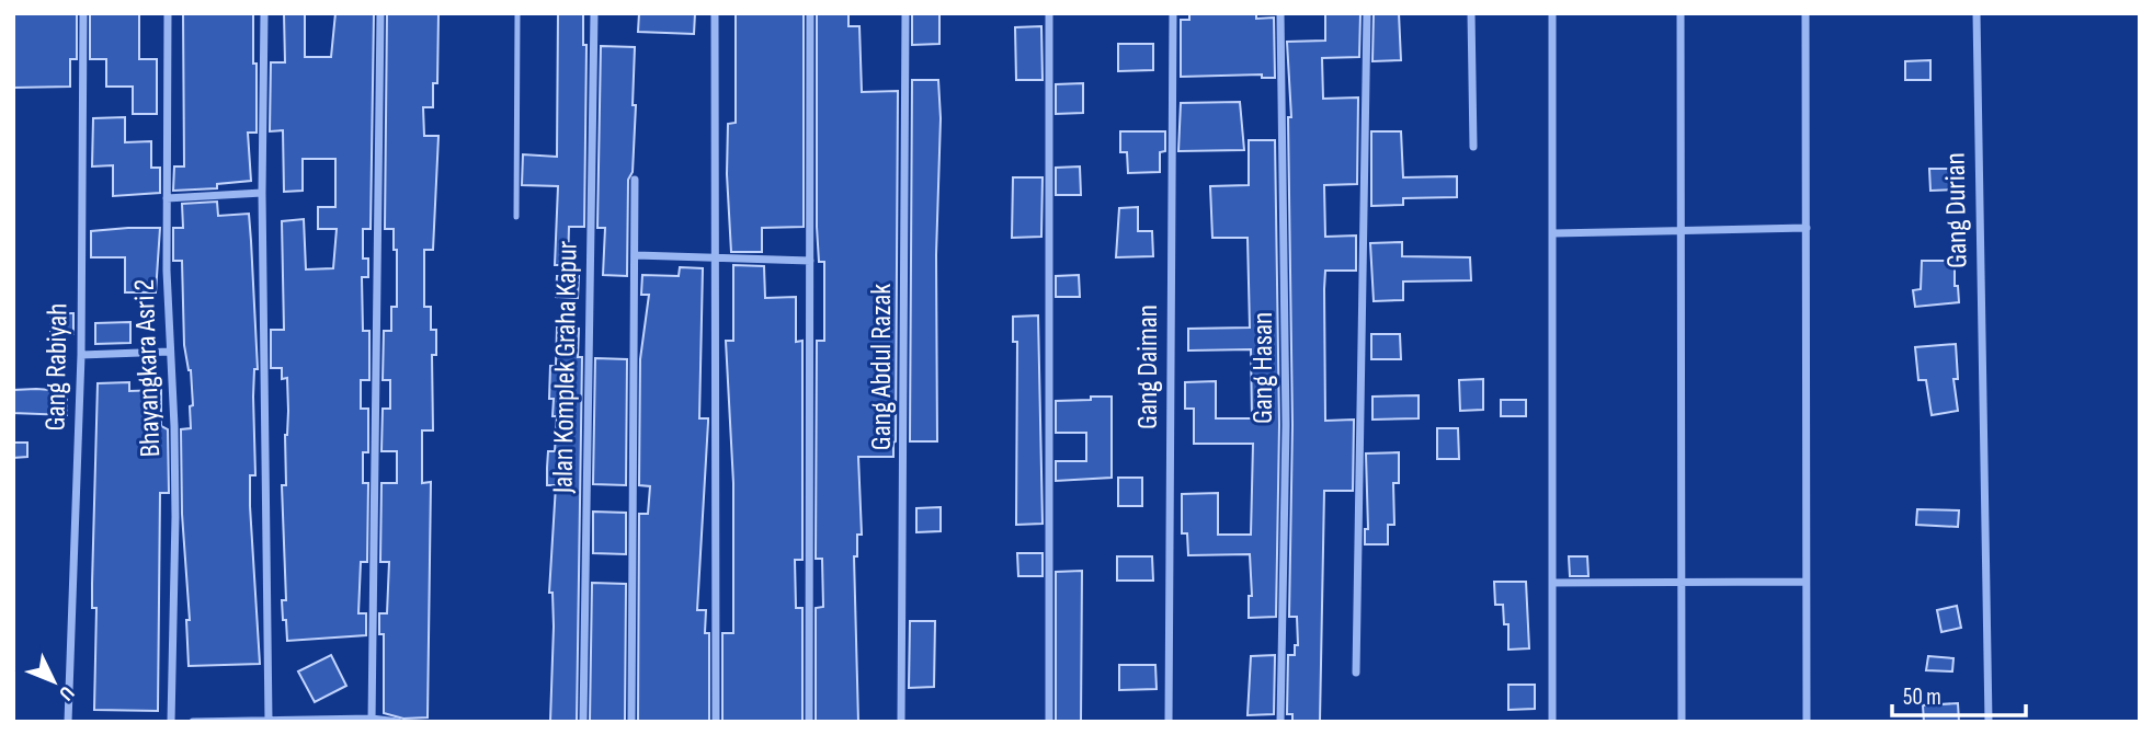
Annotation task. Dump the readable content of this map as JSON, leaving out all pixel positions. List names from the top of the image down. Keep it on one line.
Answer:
{"streets":{"street":["Gang Durian","Gang Rabiyah","Jalan Komplek Graha Kapur","Gang Abdul Razak","Gang Daiman","Bhayangkara Asri 2","Gang Hasan"]},"scale_bar":"50 m","north":"bottom right"}
